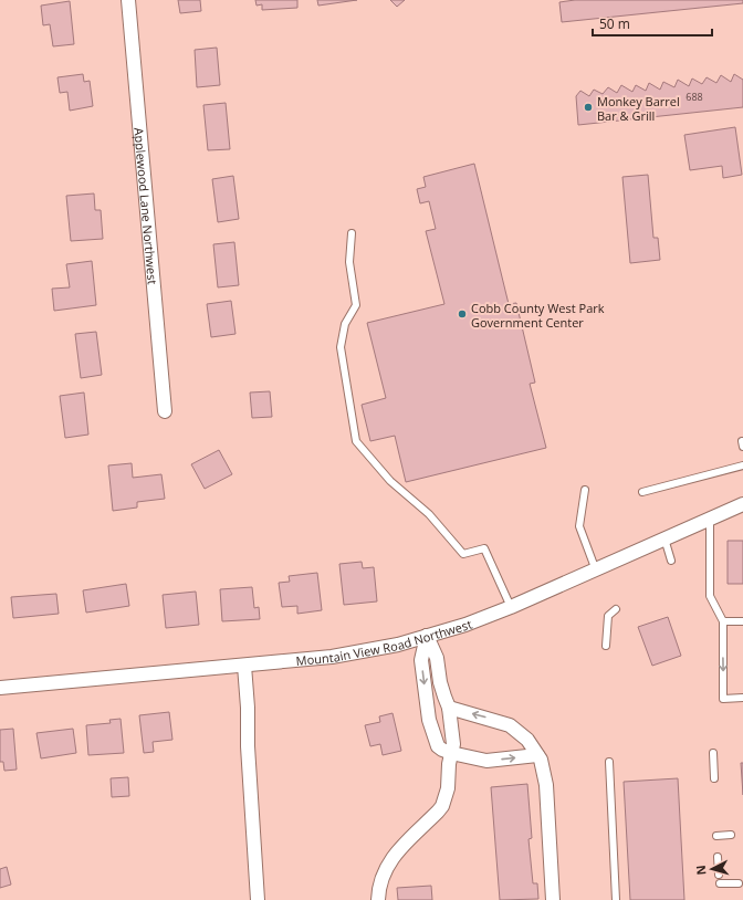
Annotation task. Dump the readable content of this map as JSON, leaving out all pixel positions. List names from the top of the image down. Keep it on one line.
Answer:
{"streets":{"street":["Applewood Lane Northwest","Mountain View Road Northwest"]},"places":["Monkey Barrel Bar & Grill","Cobb County West Park Government Center"],"house_numbers":["688"],"scale_bar":"50 m","north":"left"}
